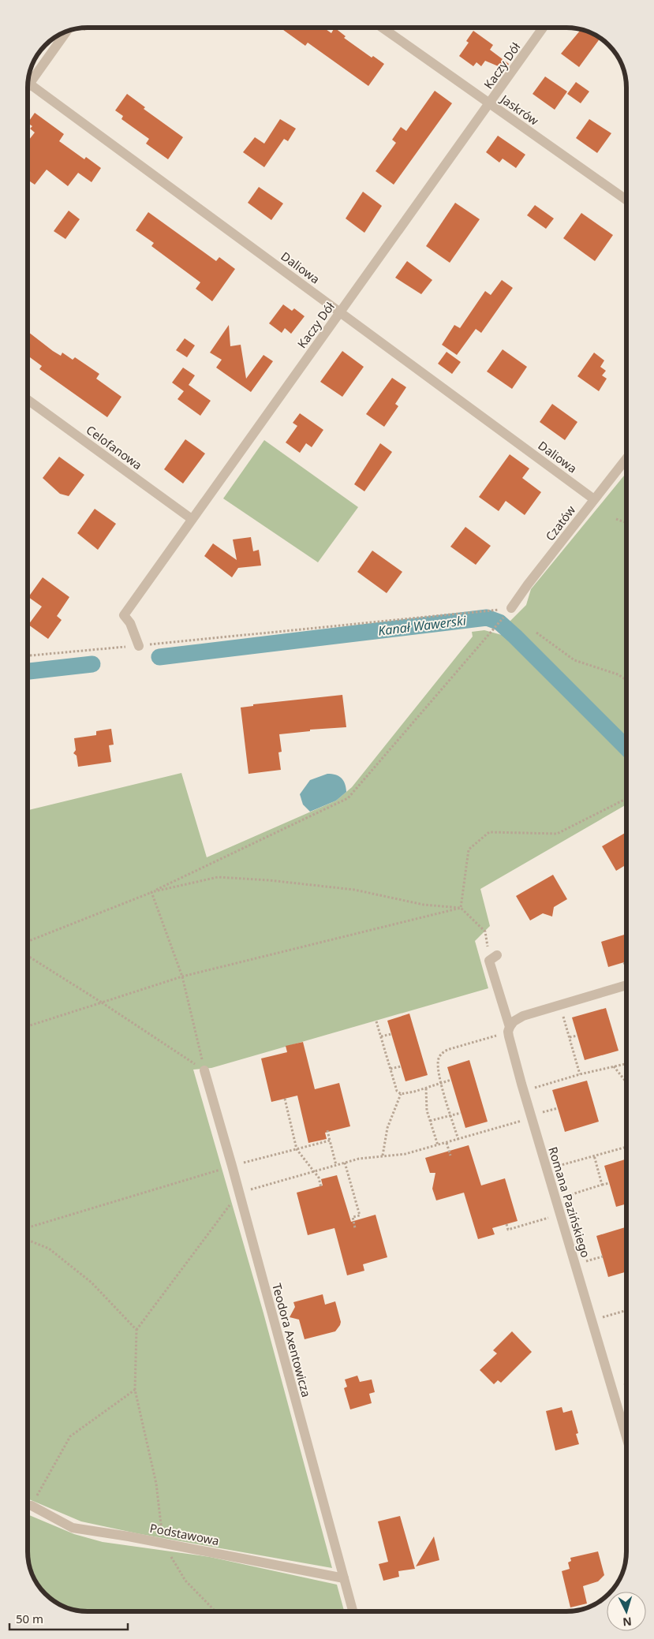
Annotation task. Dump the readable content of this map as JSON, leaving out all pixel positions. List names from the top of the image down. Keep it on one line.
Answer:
{"streets":{"street":["Kaczy Dół","Jaskrów","Daliowa","Celofanowa","Czatów","Romana Pazińskiego","Teodora Axentowicza","Podstawowa"]},"crossings":[["Kaczy Dół","Jaskrów"],["Kaczy Dół","Daliowa"],["Kaczy Dół","Celofanowa"],["Daliowa","Czatów"],["Teodora Axentowicza","Podstawowa"]],"water":["Kanał Wawerski"],"scale_bar":"50 m","north":"bottom"}
